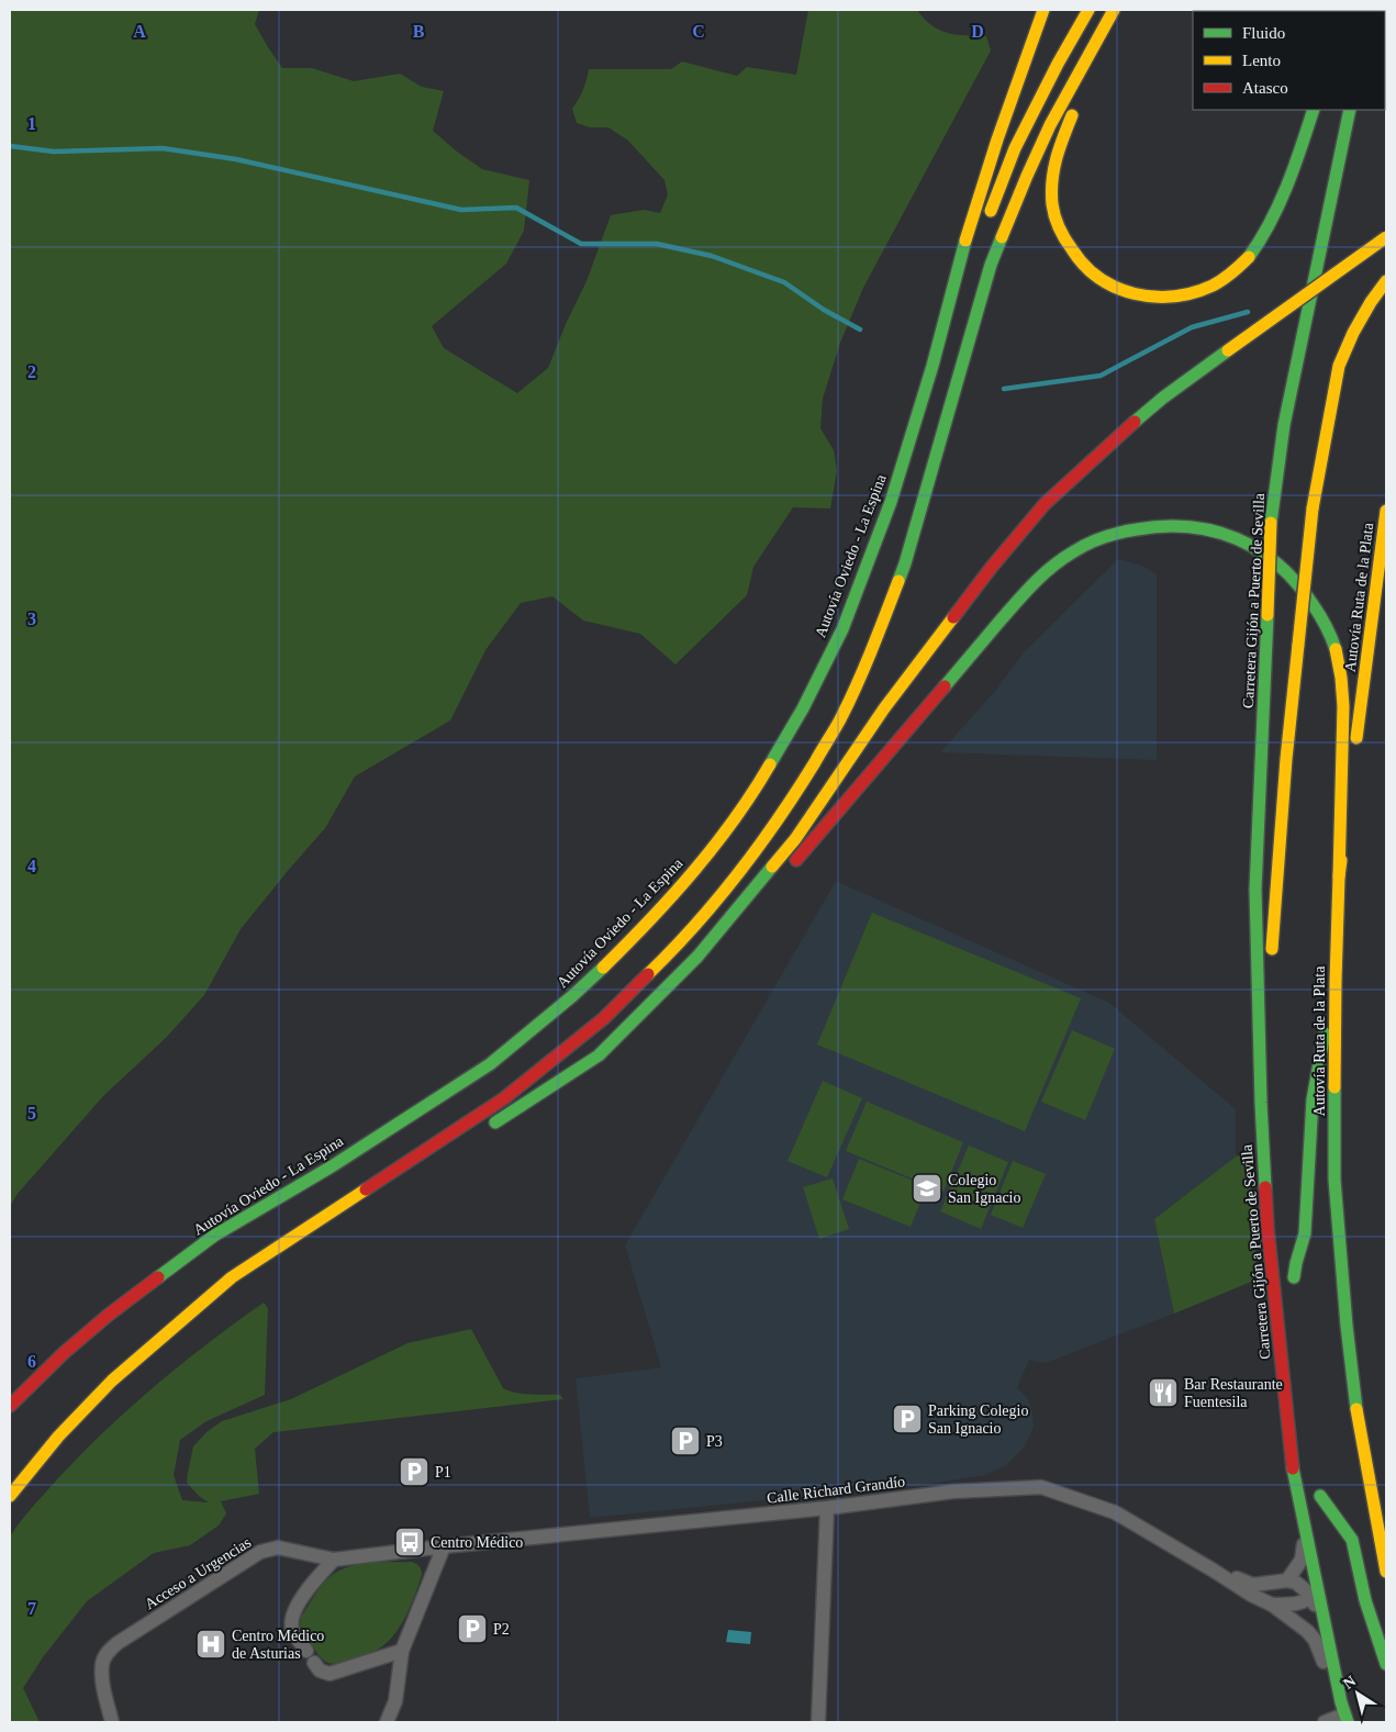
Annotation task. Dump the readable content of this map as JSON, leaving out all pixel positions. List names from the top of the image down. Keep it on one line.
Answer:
{"streets":{"highway":["Autovía Oviedo - La Espina","Autovía Ruta de la Plata","Carretera Gijón a Puerto de Sevilla"],"street":["Calle Richard Grandío","Acceso a Urgencias"]},"crossings":[["Carretera Gijón a Puerto de Sevilla","Calle Richard Grandío"],["Calle Richard Grandío","Acceso a Urgencias"]],"places":{"school or university":["Colegio San Ignacio"],"restaurant":["Bar Restaurante Fuentesila"],"parking":["Parking Colegio San Ignacio","P3","P1","P2"],"bus stop":["Centro Médico"],"hospital":["Centro Médico de Asturias"]},"legend":["Fluido","Lento","Atasco"],"north":"top left","grid":{"columns":["A","B","C","D"],"rows":["1","2","3","4","5","6","7"]}}
